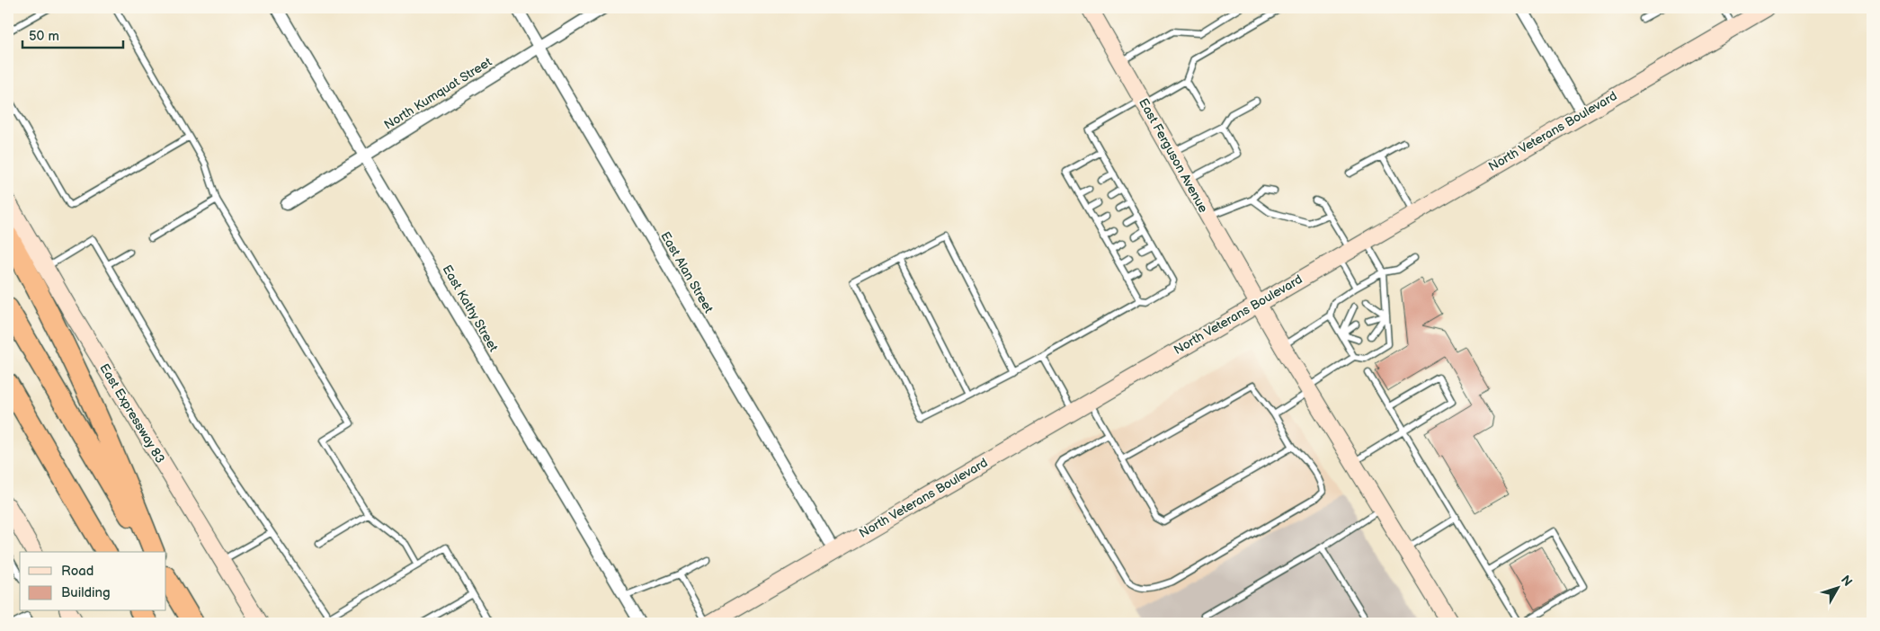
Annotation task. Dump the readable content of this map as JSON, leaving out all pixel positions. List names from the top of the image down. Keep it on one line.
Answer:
{"streets":{"main road":["North Veterans Boulevard","East Ferguson Avenue","East Expressway 83"],"street":["North Kumquat Street","East Alan Street","East Kathy Street"]},"crossings":[["North Kumquat Street","East Alan Street"],["North Kumquat Street","East Kathy Street"],["North Veterans Boulevard","East Ferguson Avenue"],["North Veterans Boulevard","East Alan Street"]],"legend":["Road","Building"],"scale_bar":"50 m","north":"top right"}
